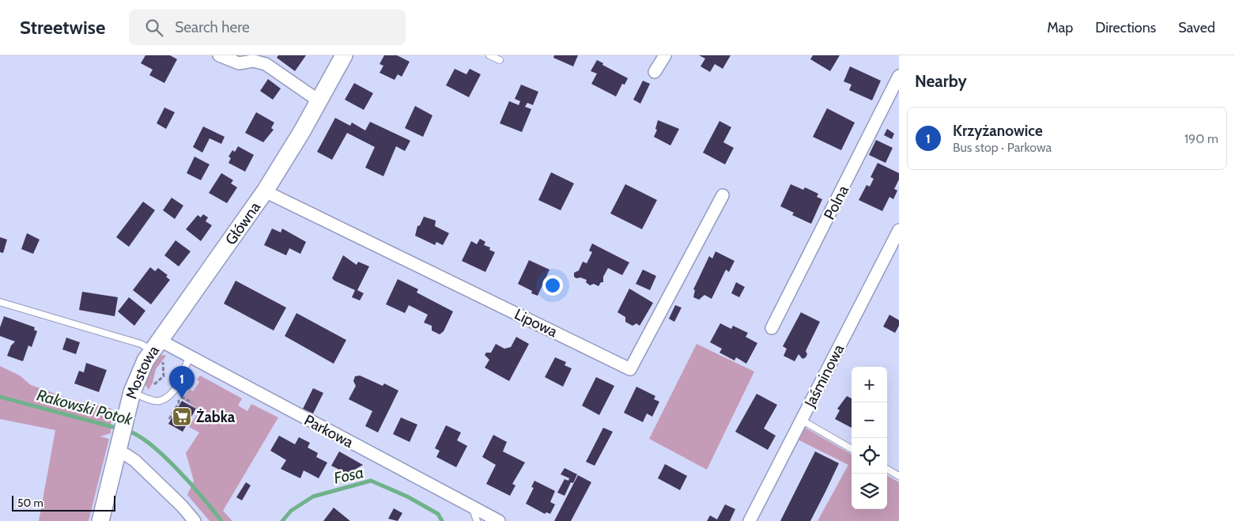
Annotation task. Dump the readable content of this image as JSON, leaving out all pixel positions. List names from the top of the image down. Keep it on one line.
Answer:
{"streets":{"street":["Polna","Główna","Lipowa","Mostowa","Jaśminowa","Parkowa"]},"crossings":[["Główna","Lipowa"],["Główna","Mostowa"],["Główna","Parkowa"],["Mostowa","Parkowa"]],"water":["Rakowski Potok","Fosa"],"places":{"supermarket":["Żabka"]},"scale_bar":"50 m","page":{"header":"Streetwise","search":"Search here","nav":["Map","Directions","Saved"],"heading":"Nearby","list":[{"mark":"1","name":"Krzyżanowice","note":"Bus stop · Parkowa","value":"190 m"}],"pins":"1","map_buttons":["+","−"],"scale":"50 m"}}
